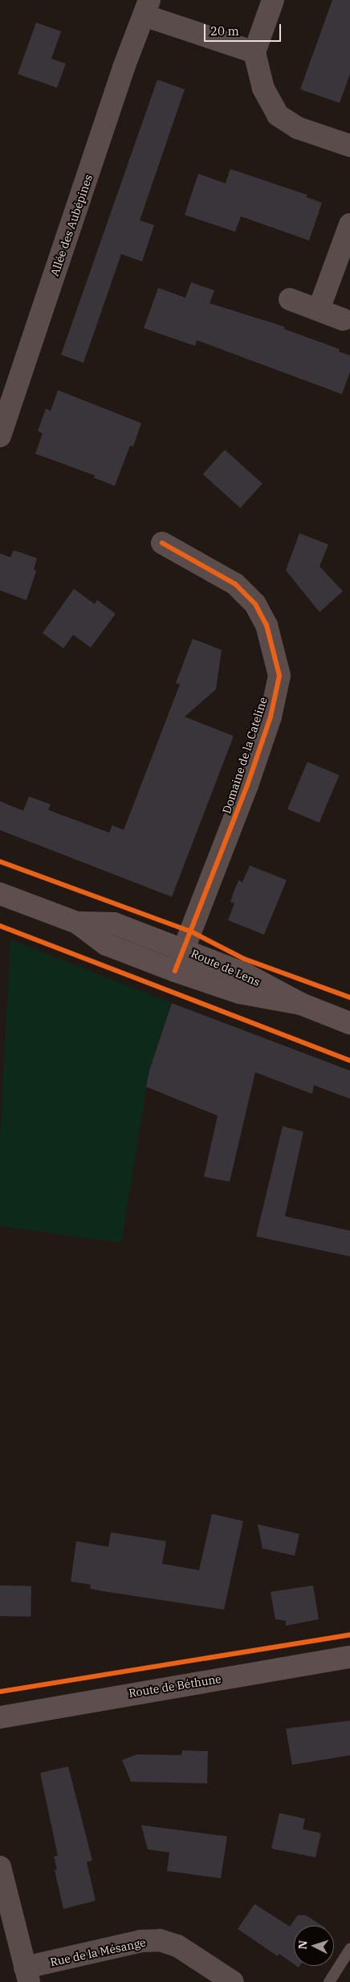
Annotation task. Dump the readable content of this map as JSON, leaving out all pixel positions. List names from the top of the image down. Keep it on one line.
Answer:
{"streets":{"main road":["Route de Lens","Route de Béthune"],"street":["Allée des Aubépines","Domaine de la Cateline","Rue de la Mésange"]},"crossings":[["Domaine de la Cateline","Route de Lens"]],"scale_bar":"20 m","north":"left"}
